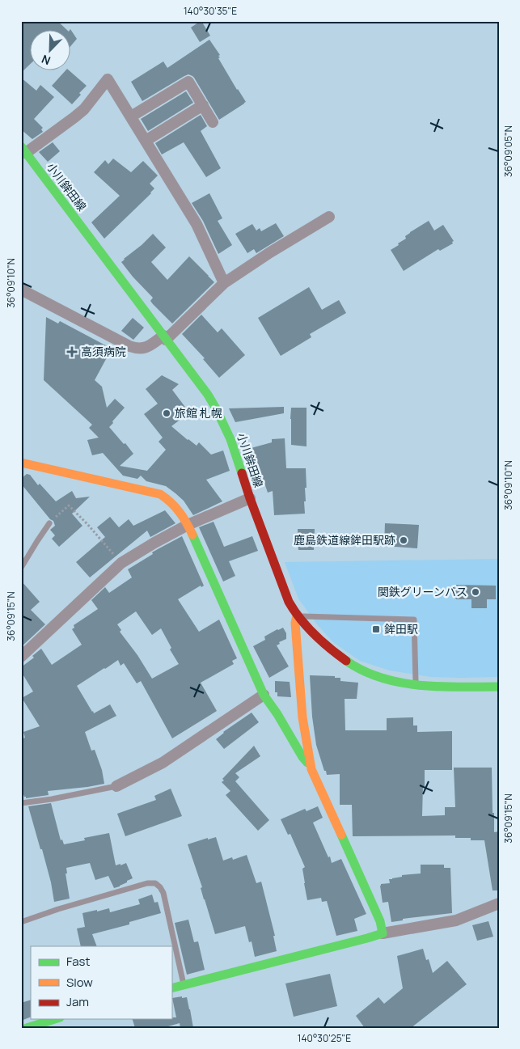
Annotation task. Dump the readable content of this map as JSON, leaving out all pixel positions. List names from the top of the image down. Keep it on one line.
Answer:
{"streets":{"street":["小川鉾田線"]},"places":{"health":["高須病院"],"other":["旅館 札幌","鹿島鉄道線鉾田駅跡","関鉄グリーンバス"],"transit":["鉾田駅"]},"legend":["Fast","Slow","Jam"],"north":"bottom left","coordinates":["140°30'35\"E","36°09'05\"N","36°09'10\"N","36°09'15\"N","140°30'25\"E"]}
